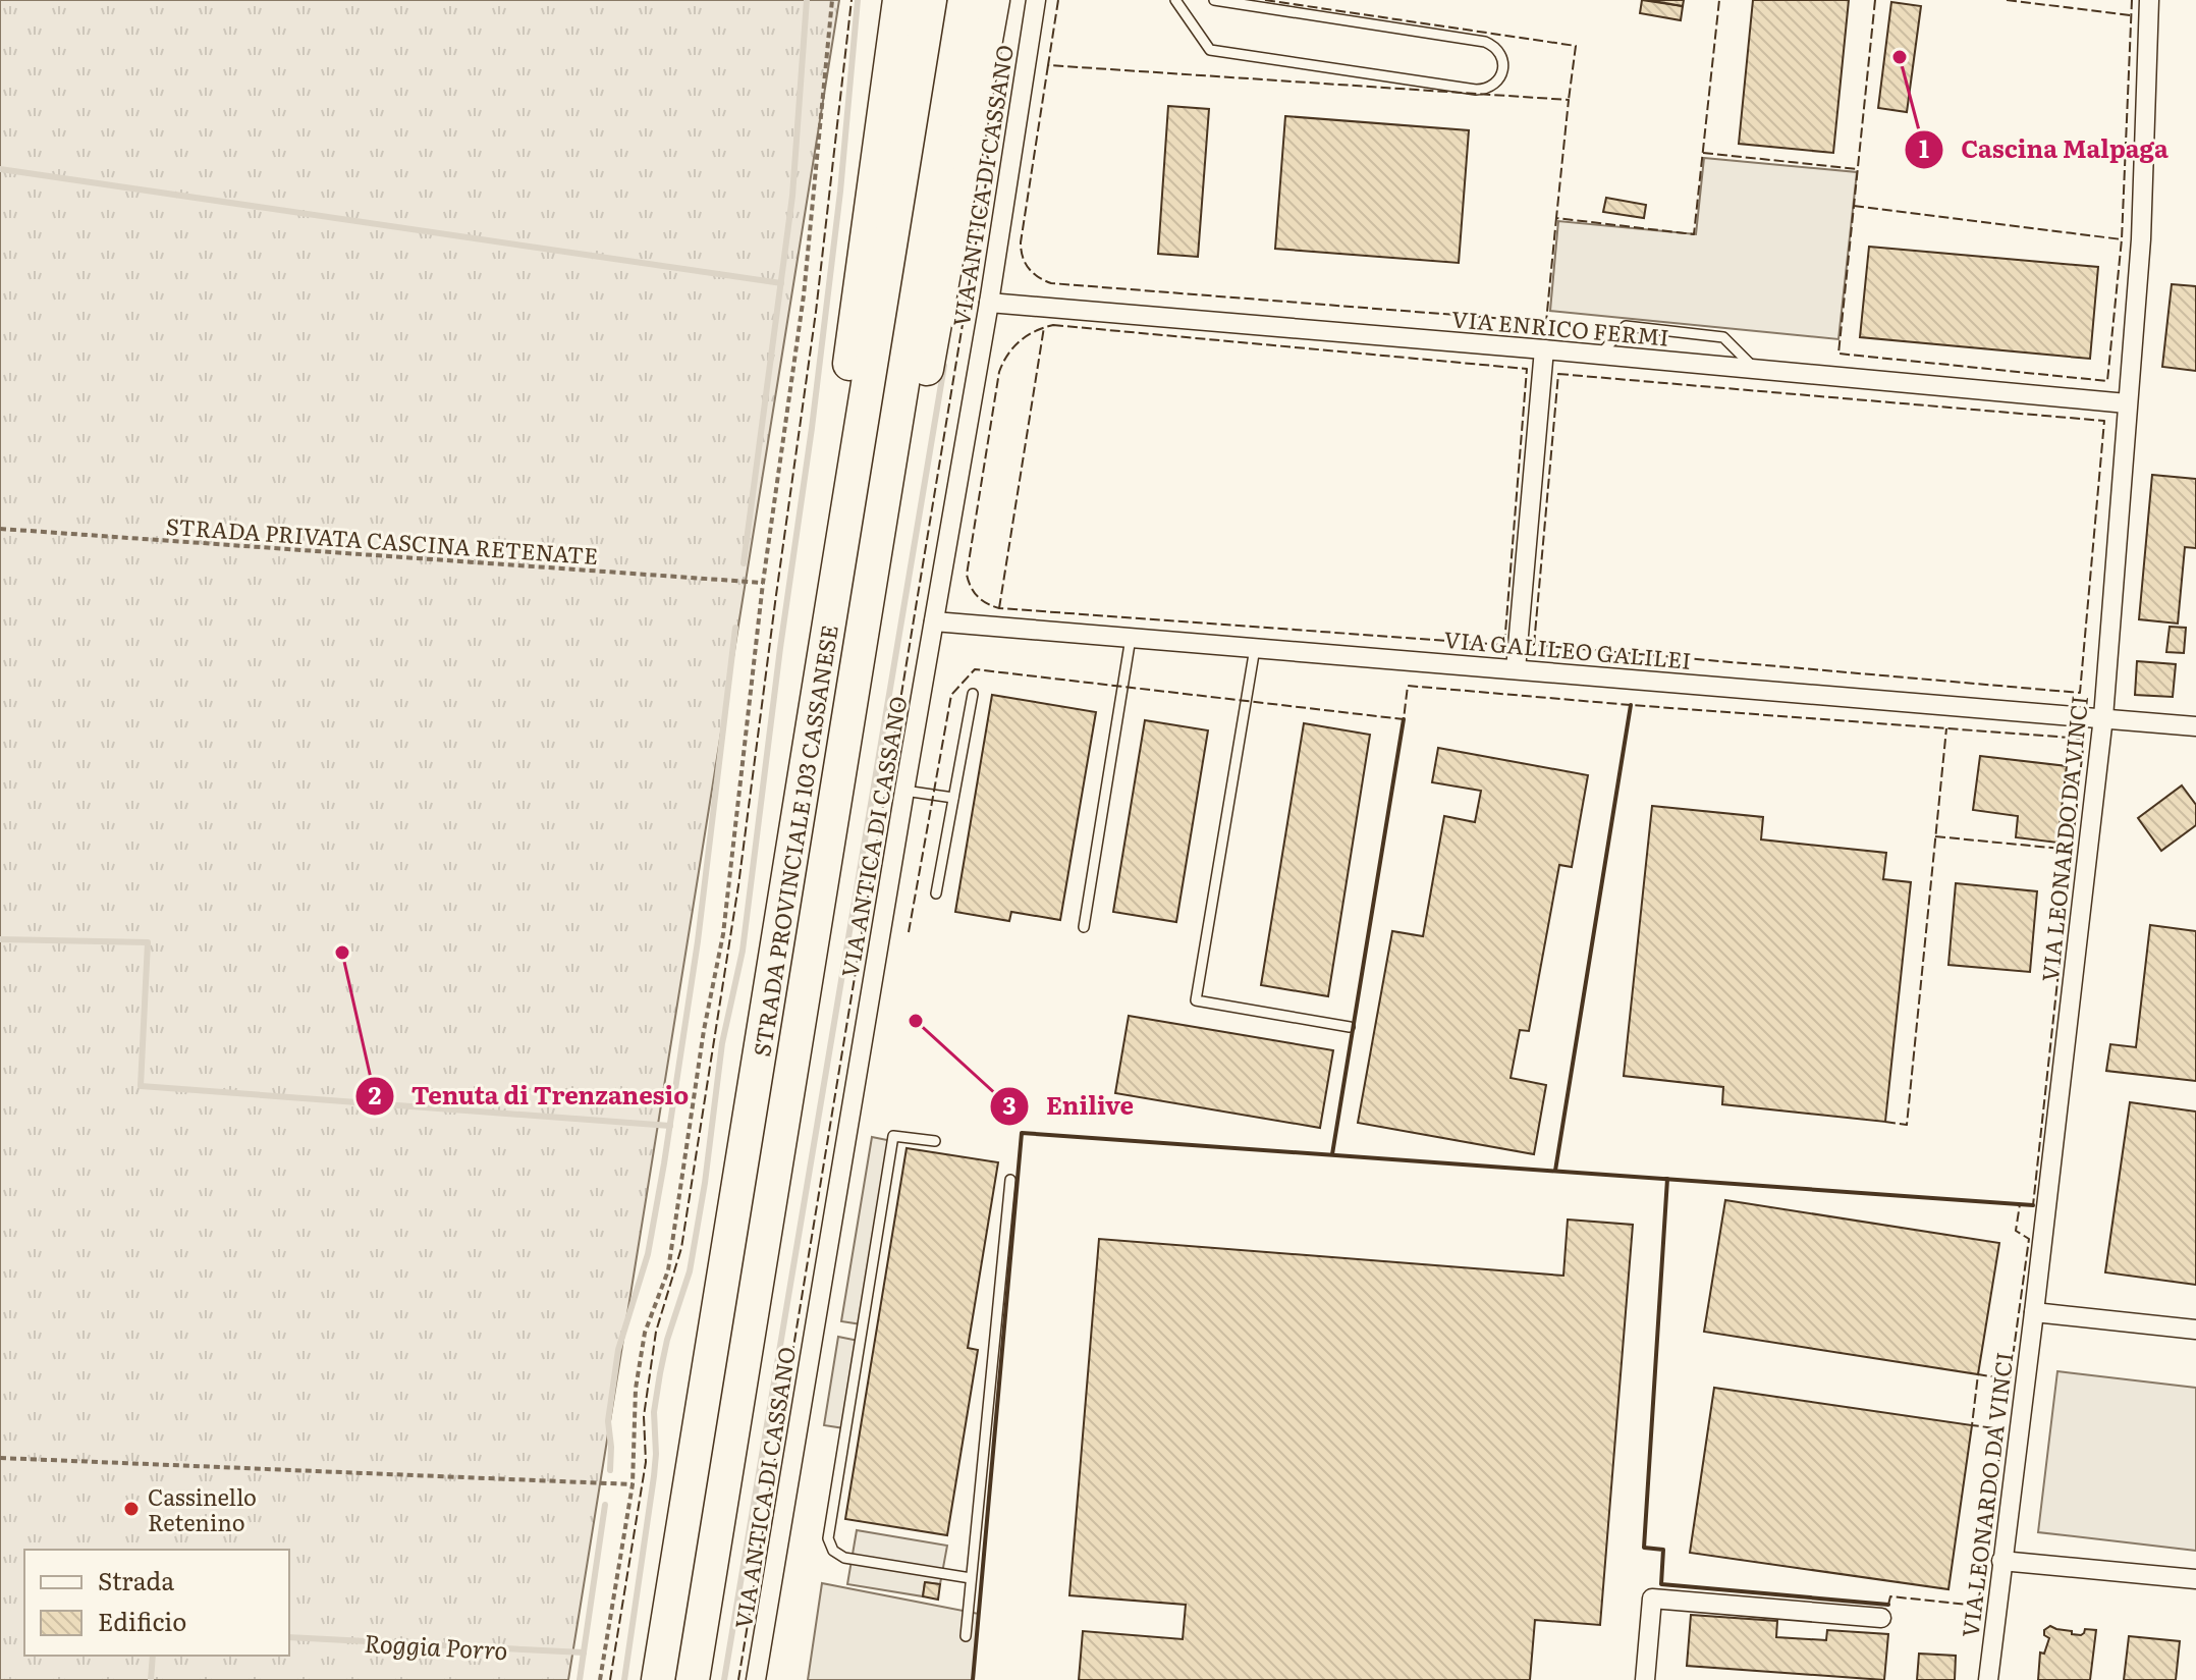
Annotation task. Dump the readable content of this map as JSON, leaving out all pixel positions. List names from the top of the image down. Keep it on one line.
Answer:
{"streets":{"highway":["STRADA PROVINCIALE 103 CASSANESE"],"street":["VIA ANTICA DI CASSANO","VIA ENRICO FERMI","VIA GALILEO GALILEI","VIA LEONARDO DA VINCI"],"path":["STRADA PRIVATA CASCINA RETENATE"]},"crossings":[["VIA ANTICA DI CASSANO","VIA ENRICO FERMI"],["VIA ANTICA DI CASSANO","VIA GALILEO GALILEI"],["VIA ENRICO FERMI","VIA LEONARDO DA VINCI"],["VIA GALILEO GALILEI","VIA LEONARDO DA VINCI"]],"water":["Roggia Porro"],"places":["Cascina Malpaga","Tenuta di Trenzanesio","Enilive","Cassinello Retenino"],"legend":["Strada","Edificio"]}
